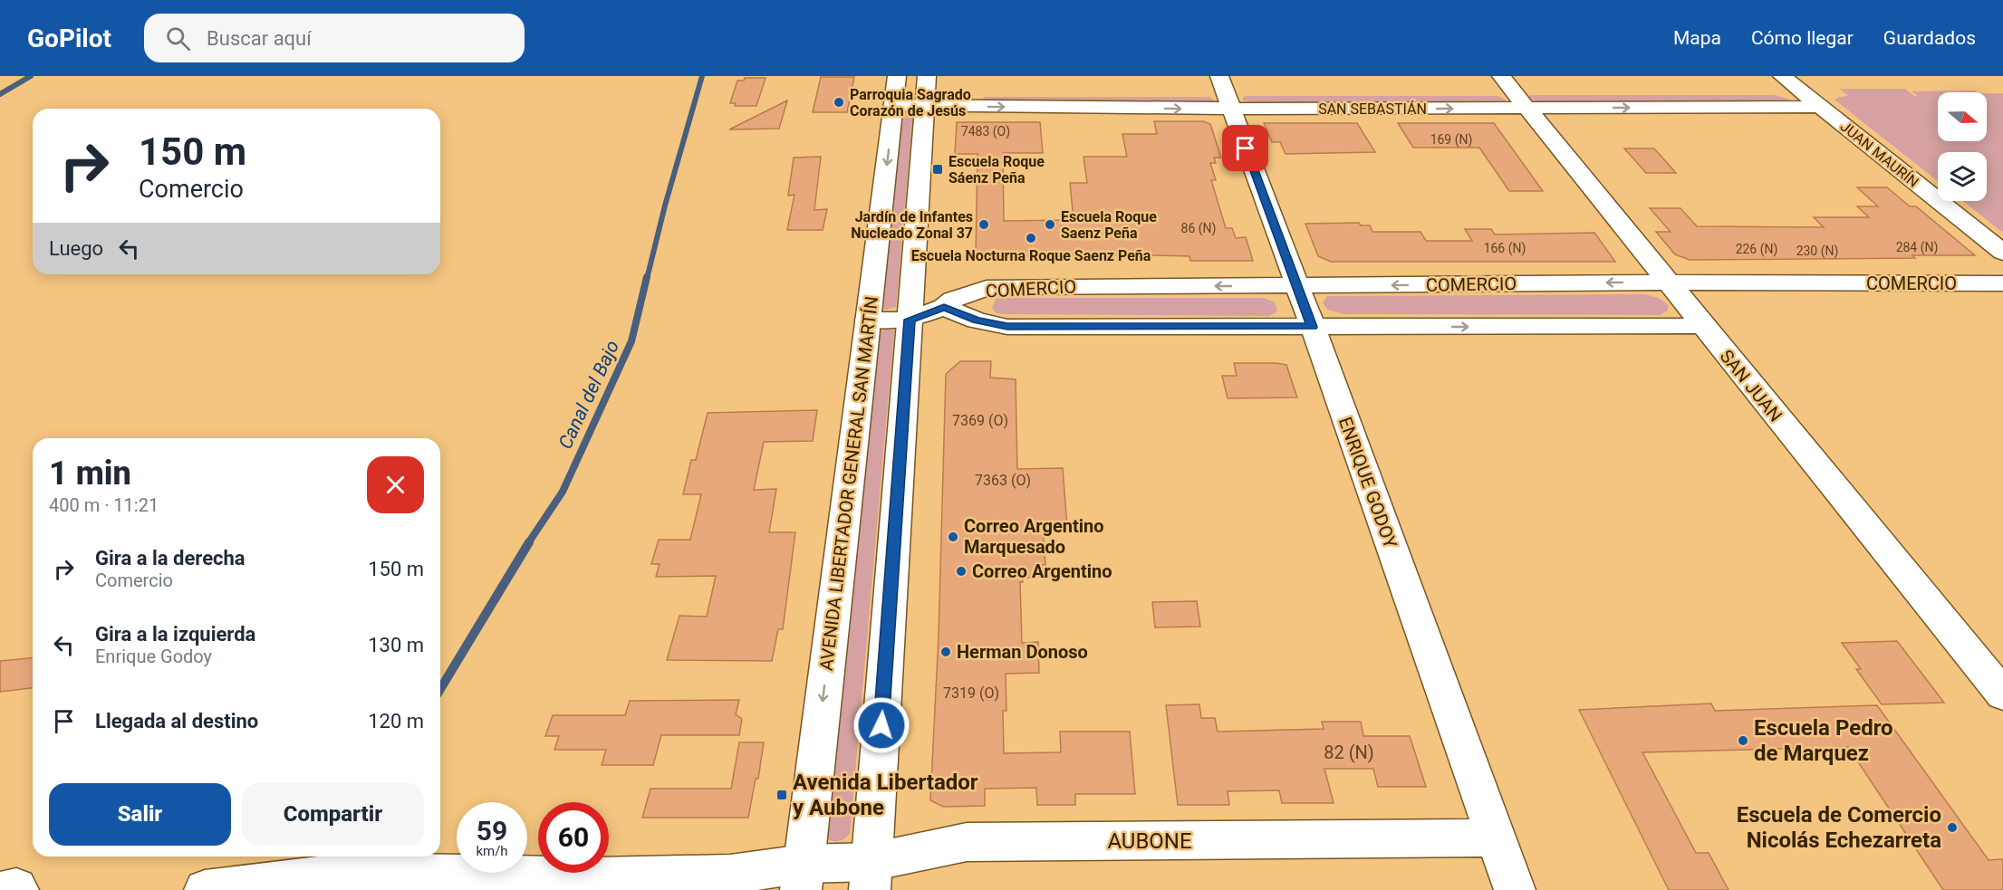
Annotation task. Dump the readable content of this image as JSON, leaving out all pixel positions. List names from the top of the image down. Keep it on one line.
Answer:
{"streets":{"street":["SAN SEBASTIÁN","JUAN MAURÍN","COMERCIO","SAN JUAN","ENRIQUE GODOY","AVENIDA LIBERTADOR GENERAL SAN MARTÍN","AUBONE"]},"crossings":[["SAN SEBASTIÁN","JUAN MAURÍN"],["SAN SEBASTIÁN","SAN JUAN"],["SAN SEBASTIÁN","ENRIQUE GODOY"],["SAN SEBASTIÁN","AVENIDA LIBERTADOR GENERAL SAN MARTÍN"],["COMERCIO","SAN JUAN"],["COMERCIO","ENRIQUE GODOY"],["COMERCIO","AVENIDA LIBERTADOR GENERAL SAN MARTÍN"],["ENRIQUE GODOY","AUBONE"],["AVENIDA LIBERTADOR GENERAL SAN MARTÍN","AUBONE"]],"water":["Canal del Bajo"],"places":{"other":["Parroquia Sagrado Corazón de Jesús","Jardín de Infantes Nucleado Zonal 37","Escuela Roque Saenz Peña","Escuela Nocturna Roque Saenz Peña","Correo Argentino Marquesado","Correo Argentino","Herman Donoso","Escuela Pedro de Marquez","Escuela de Comercio Nicolás Echezarreta"],"transit":["Escuela Roque Sáenz Peña","Avenida Libertador y Aubone"]},"house_numbers":["7483 (O)","169 (N)","86 (N)","284 (N)","166 (N)","226 (N)","230 (N)","7369 (O)","7363 (O)","7319 (O)","82 (N)"],"north":"right","page":{"header":"GoPilot","search":"Buscar aquí","nav":["Mapa","Cómo llegar","Guardados"],"turn":["150 m","Comercio"],"then":"Luego","heading":["1 min","400 m · 11:21"],"list":[{"name":"Gira a la derecha","note":"Comercio","value":"150 m"},{"name":"Gira a la izquierda","note":"Enrique Godoy","value":"130 m"},{"name":"Llegada al destino","value":"120 m"}],"buttons":["Salir","Compartir"],"speed":"59 km/h","limit":"60"}}
